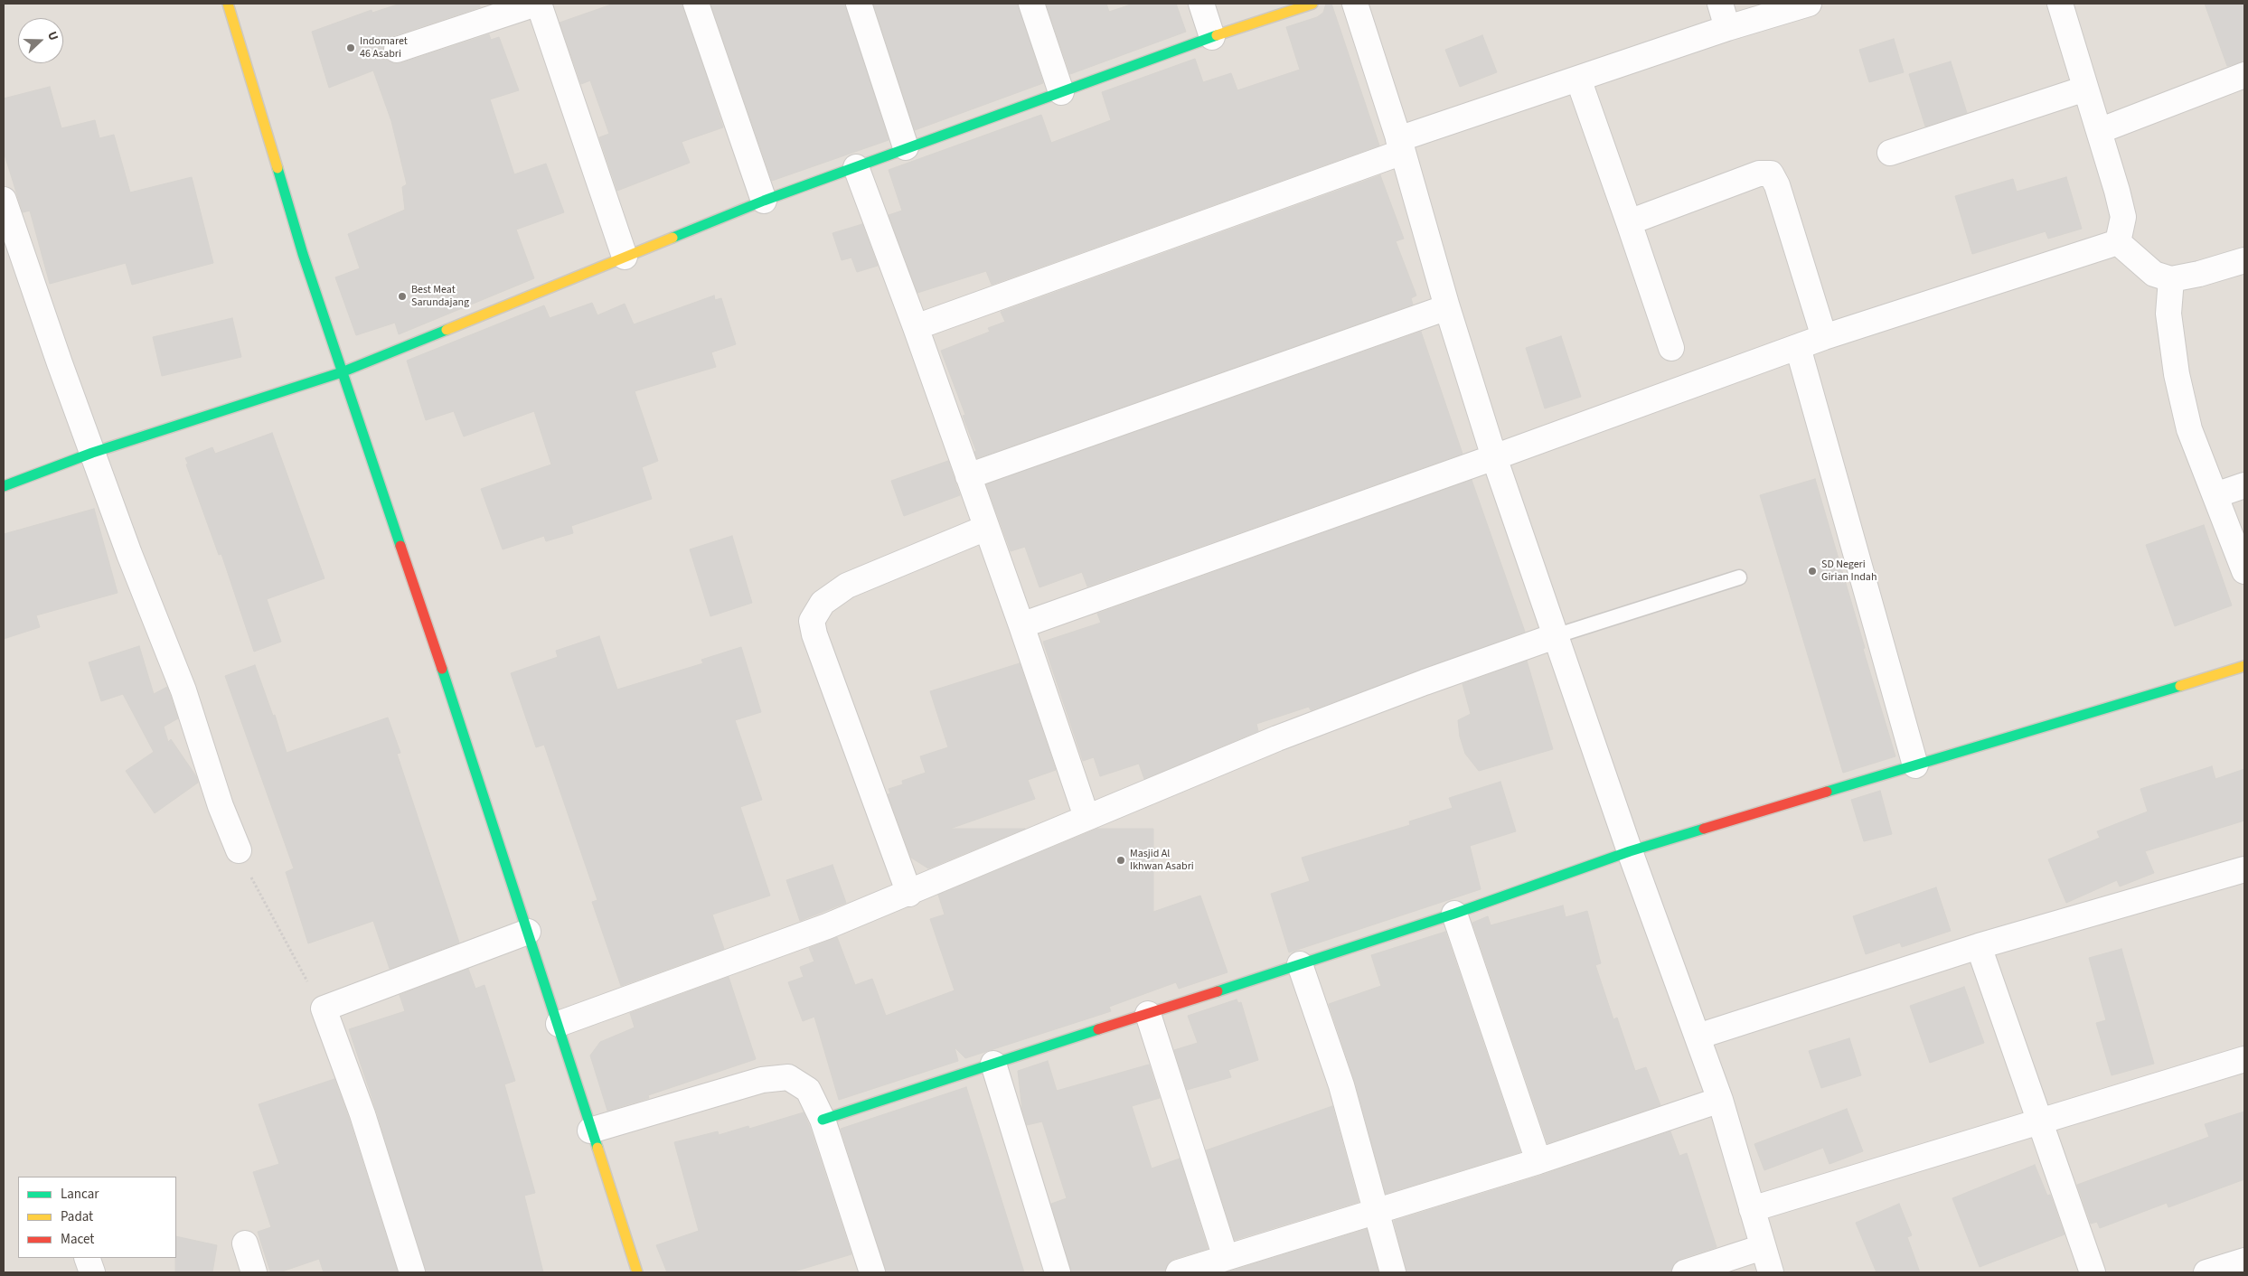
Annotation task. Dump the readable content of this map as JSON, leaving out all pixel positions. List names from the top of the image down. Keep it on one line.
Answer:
{"places":["Indomaret 46 Asabri","Best Meat Sarundajang","SD Negeri Girian Indah","Masjid Al Ikhwan Asabri"],"legend":["Lancar","Padat","Macet"],"north":"right"}
